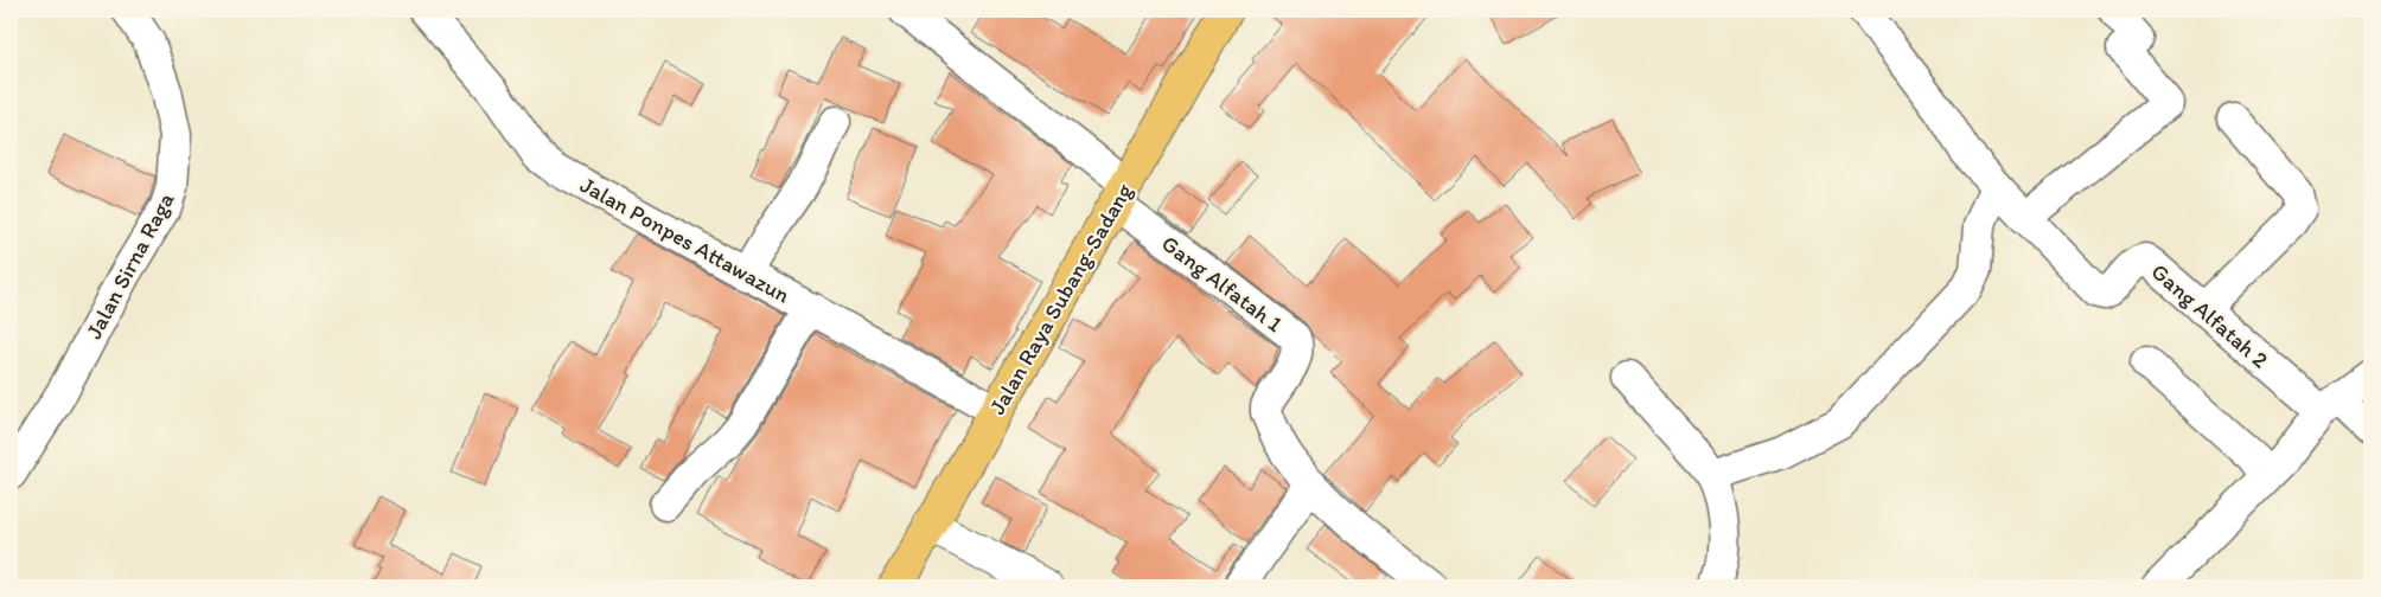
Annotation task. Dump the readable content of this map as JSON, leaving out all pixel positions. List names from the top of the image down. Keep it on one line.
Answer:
{"streets":{"main road":["Jalan Raya Subang-Sadang"],"street":["Jalan Ponpes Attawazun","Jalan Sirna Raga","Gang Alfatah 1","Gang Alfatah 2"]},"crossings":[["Jalan Ponpes Attawazun","Jalan Raya Subang-Sadang"],["Gang Alfatah 1","Jalan Raya Subang-Sadang"]]}
